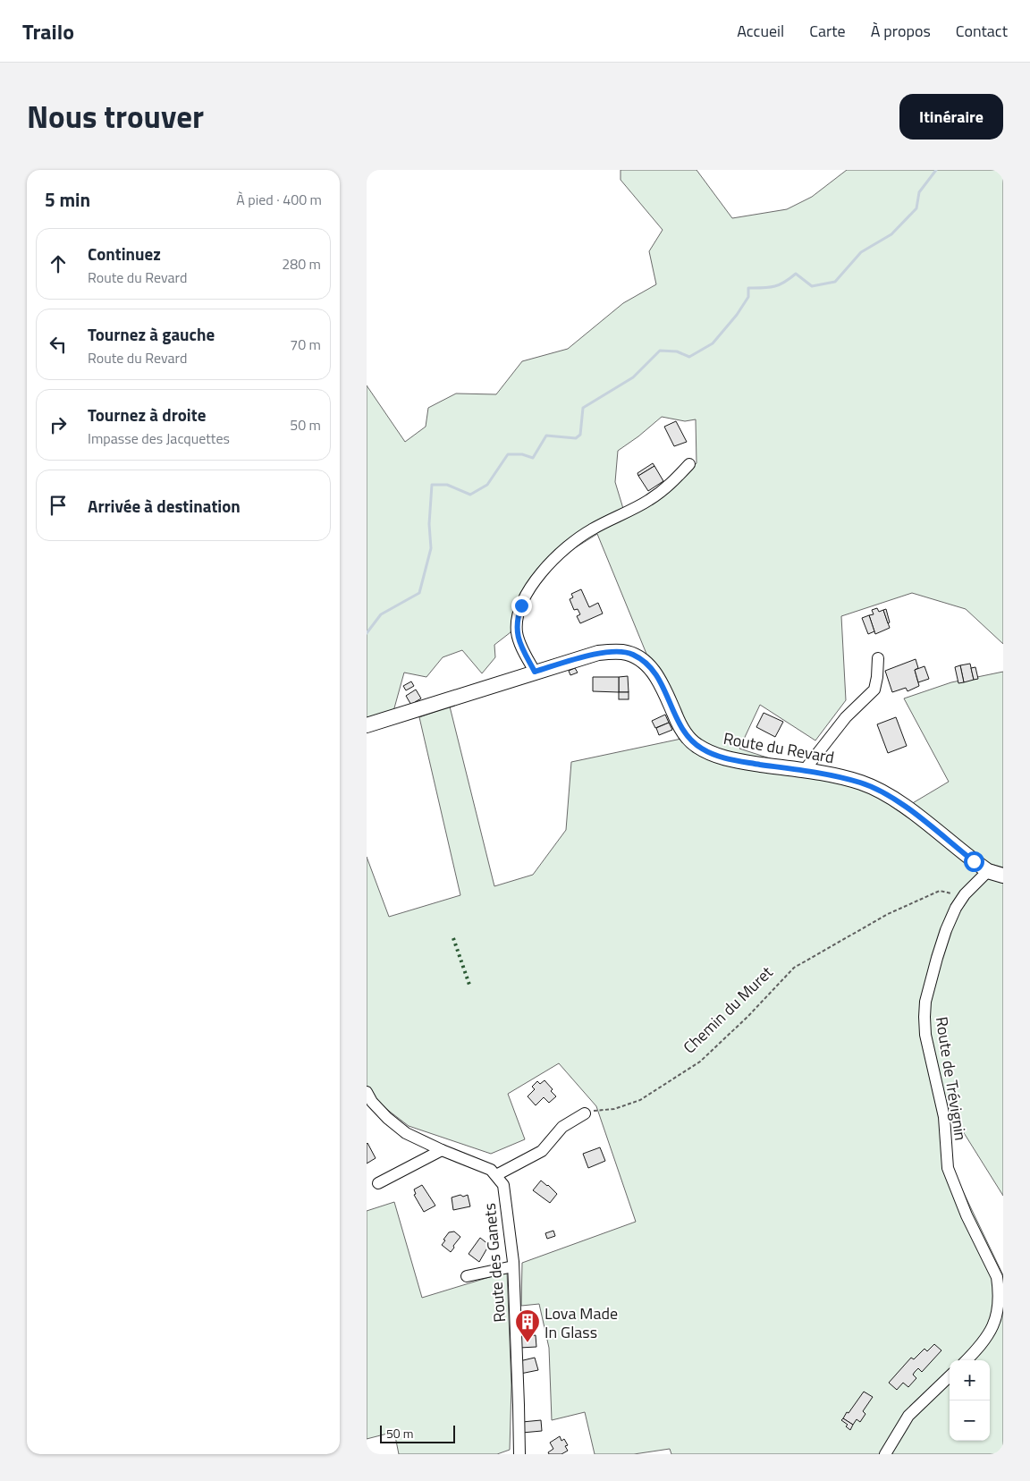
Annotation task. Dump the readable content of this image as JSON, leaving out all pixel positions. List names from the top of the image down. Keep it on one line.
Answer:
{"streets":{"main road":["Route du Revard"],"street":["Route de Trévignin","Route des Ganets"],"path":["Chemin du Muret"]},"crossings":[["Route du Revard","Route de Trévignin"],["Chemin du Muret","Route de Trévignin"]],"places":{"building":["Lova Made In Glass"]},"scale_bar":"50 m","page":{"header":"Trailo","nav":["Accueil","Carte","À propos","Contact"],"title":"Nous trouver","buttons":"Itinéraire","heading":["5 min","À pied · 400 m"],"list":[["Continuez","Route du Revard","280 m"],["Tournez à gauche","Route du Revard","70 m"],["Tournez à droite","Impasse des Jacquettes","50 m"],"Arrivée à destination"],"map_buttons":["+","−"],"scale":"50 m"}}
